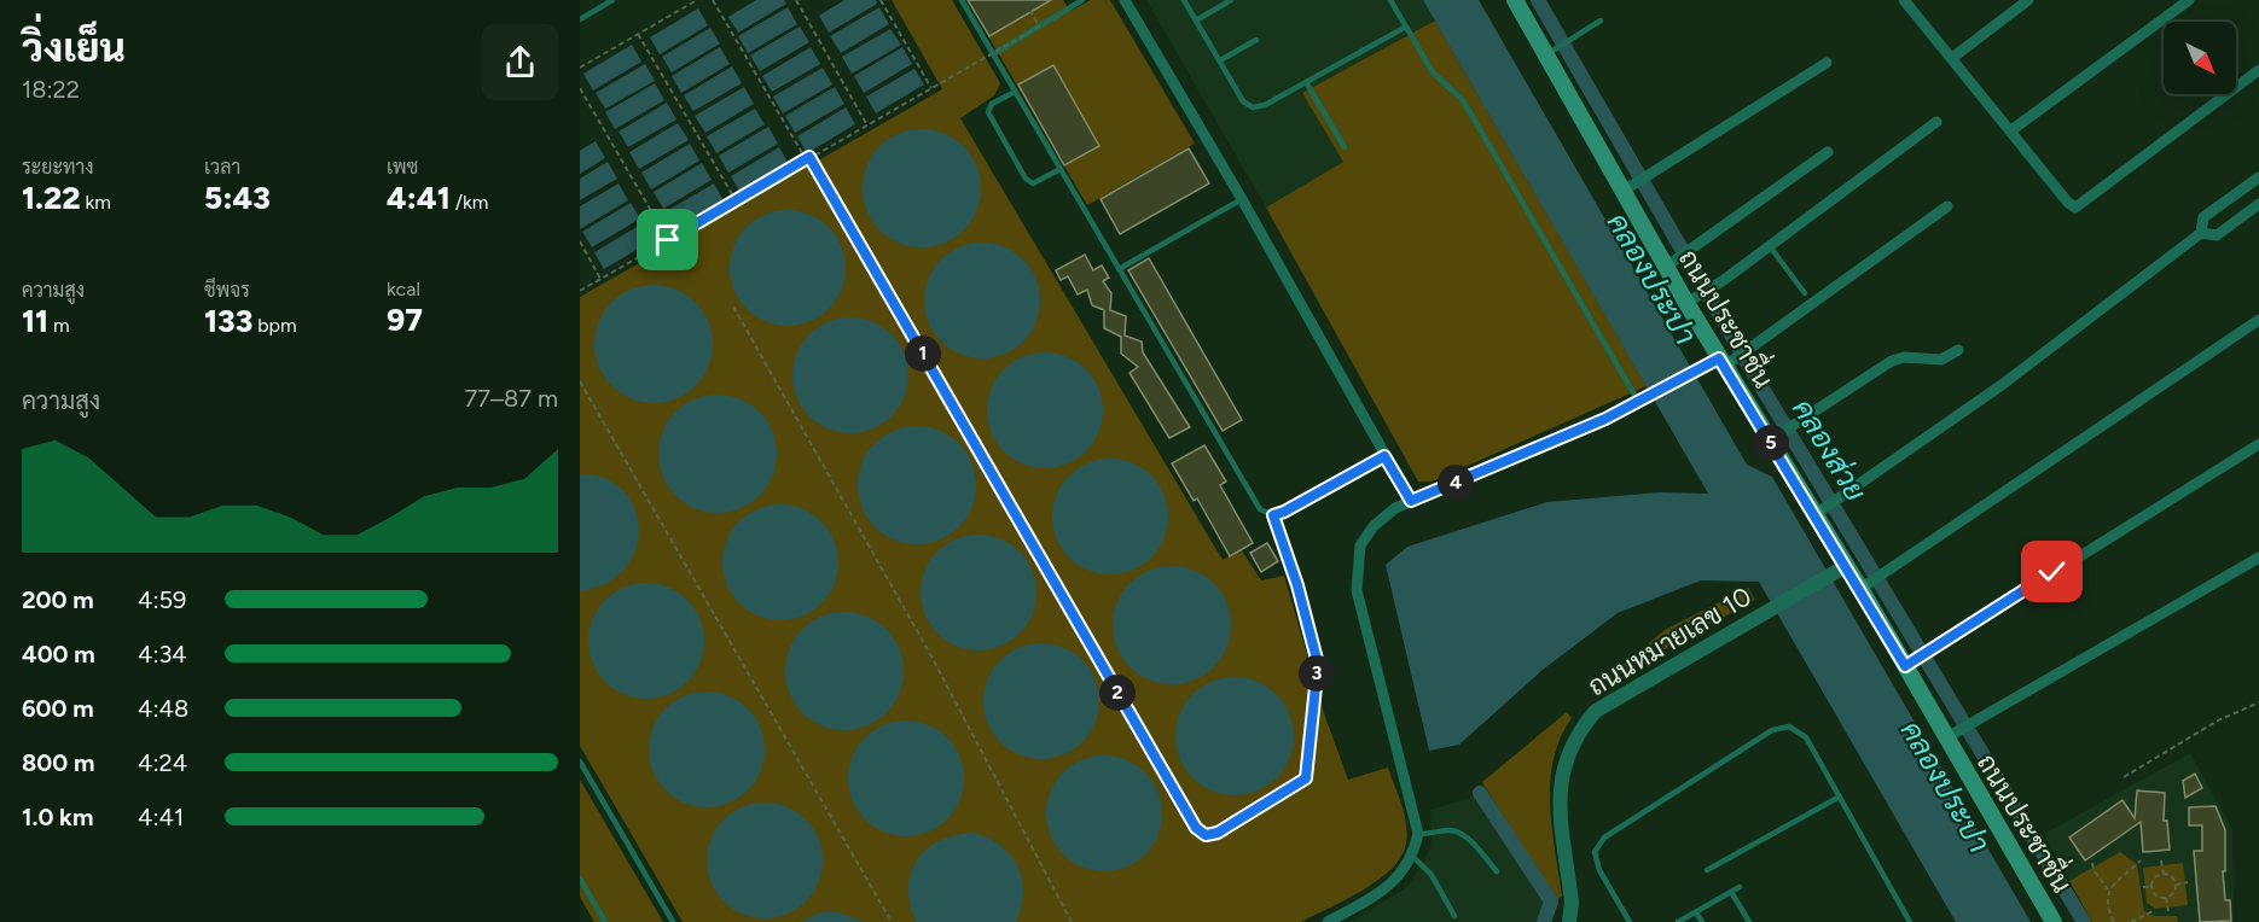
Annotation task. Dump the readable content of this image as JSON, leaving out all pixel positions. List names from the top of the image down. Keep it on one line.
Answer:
{"streets":{"main road":["ถนนประชาชื่น"],"street":["ถนนหมายเลข 10"]},"crossings":[["ถนนประชาชื่น","ถนนหมายเลข 10"]],"water":["คลองประปา","คลองส่วย"],"north":"bottom right","page":{"heading":["วิ่งเย็น","18:22"],"stats":[["ระยะทาง","1.22 km"],["เวลา","5:43"],["เพซ","4:41 /km"],["ความสูง","11 m"],["ชีพจร","133 bpm"],["kcal","97"]],"pins":["1","5","4","3","2"],"chart":["ความสูง","77–87 m"],"list":[{"name":"200 m","note":"4:59"},{"name":"400 m","note":"4:34"},{"name":"600 m","note":"4:48"},{"name":"800 m","note":"4:24"},{"name":"1.0 km","note":"4:41"}]}}
